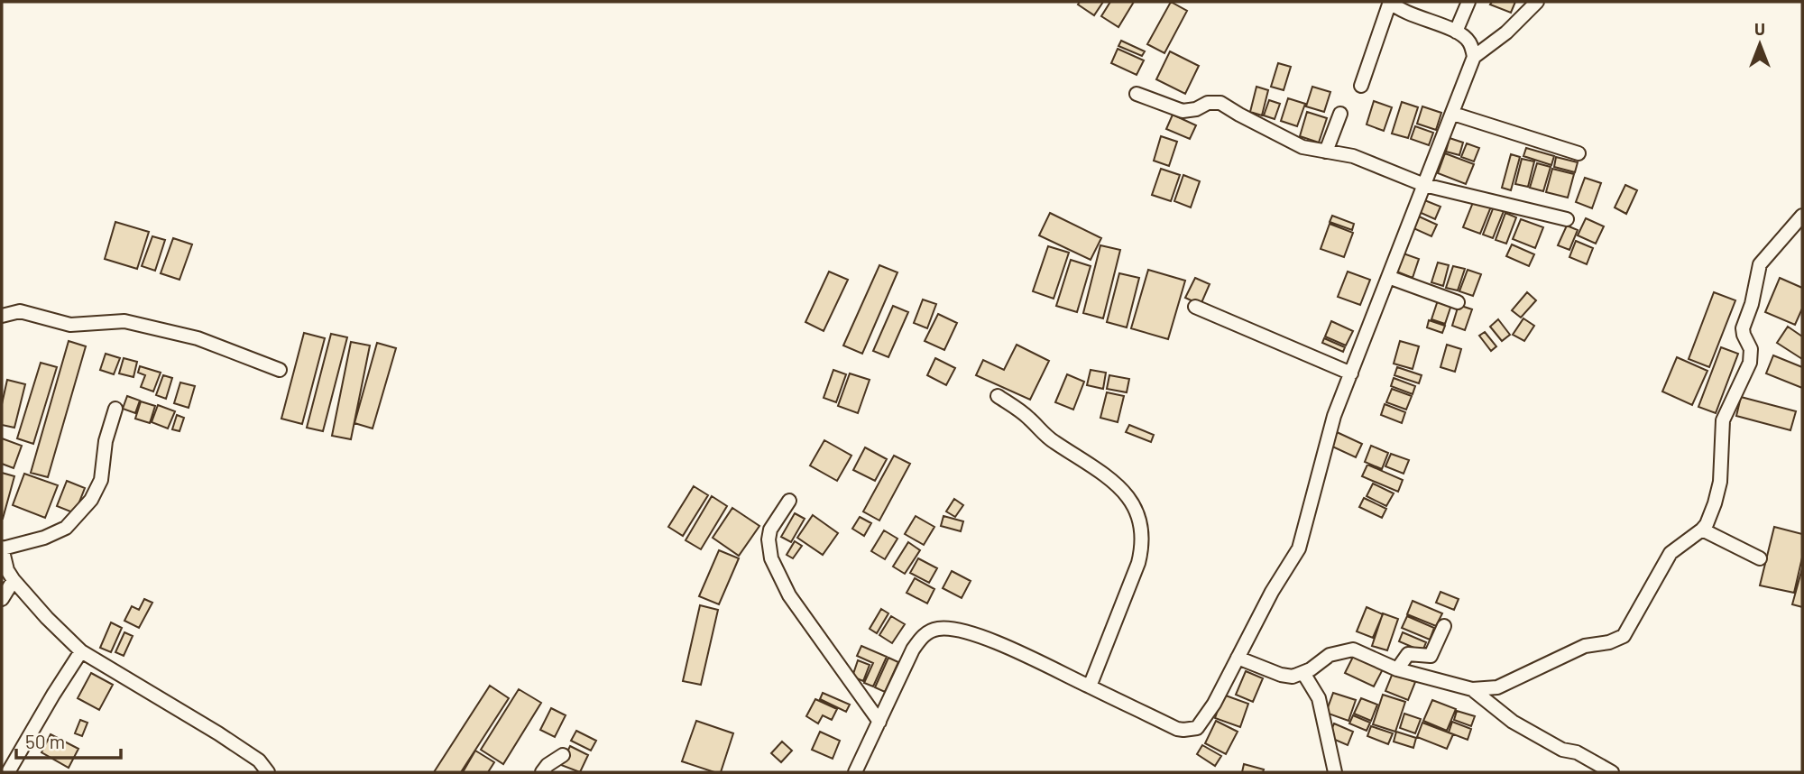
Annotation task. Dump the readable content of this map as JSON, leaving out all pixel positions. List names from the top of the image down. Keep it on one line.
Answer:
{"scale_bar":"50 m","north":"top"}
